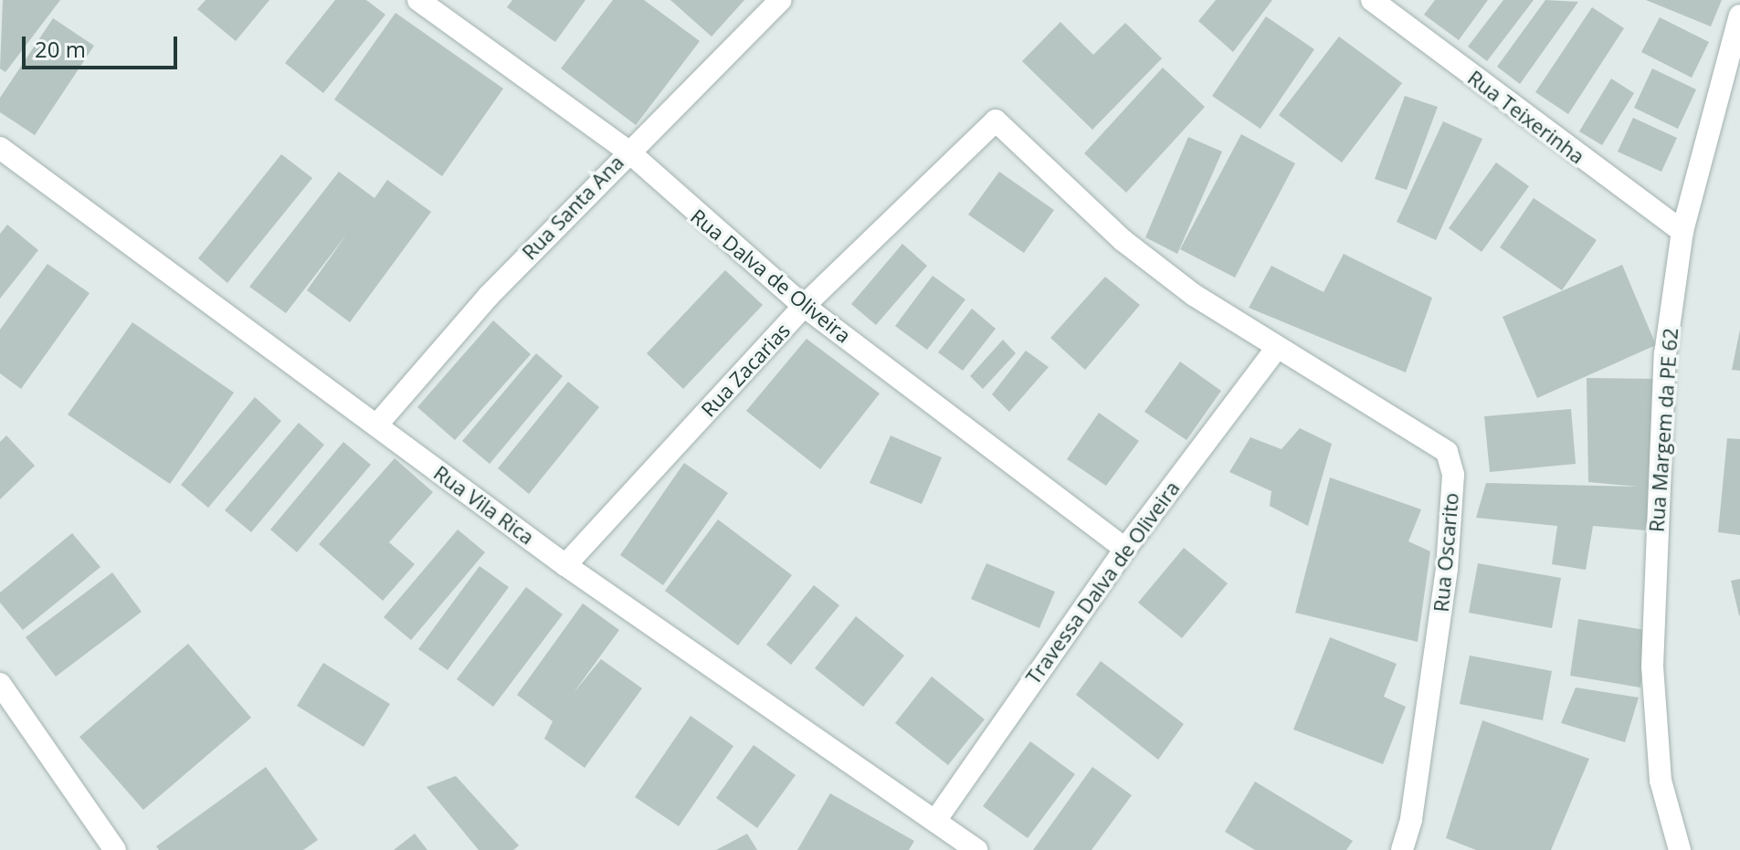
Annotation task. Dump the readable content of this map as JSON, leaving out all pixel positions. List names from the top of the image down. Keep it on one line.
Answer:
{"streets":{"street":["Rua Teixerinha","Rua Santa Ana","Rua Dalva de Oliveira","Rua Zacarias","Rua Margem da PE 62","Rua Vila Rica","Rua Oscarito","Travessa Dalva de Oliveira"]},"crossings":[["Rua Teixerinha","Rua Margem da PE 62"],["Rua Santa Ana","Rua Dalva de Oliveira"],["Rua Santa Ana","Rua Vila Rica"],["Rua Dalva de Oliveira","Rua Zacarias"],["Rua Dalva de Oliveira","Travessa Dalva de Oliveira"],["Rua Zacarias","Rua Vila Rica"],["Rua Zacarias","Rua Oscarito"],["Rua Vila Rica","Travessa Dalva de Oliveira"],["Rua Oscarito","Travessa Dalva de Oliveira"]],"scale_bar":"20 m"}
